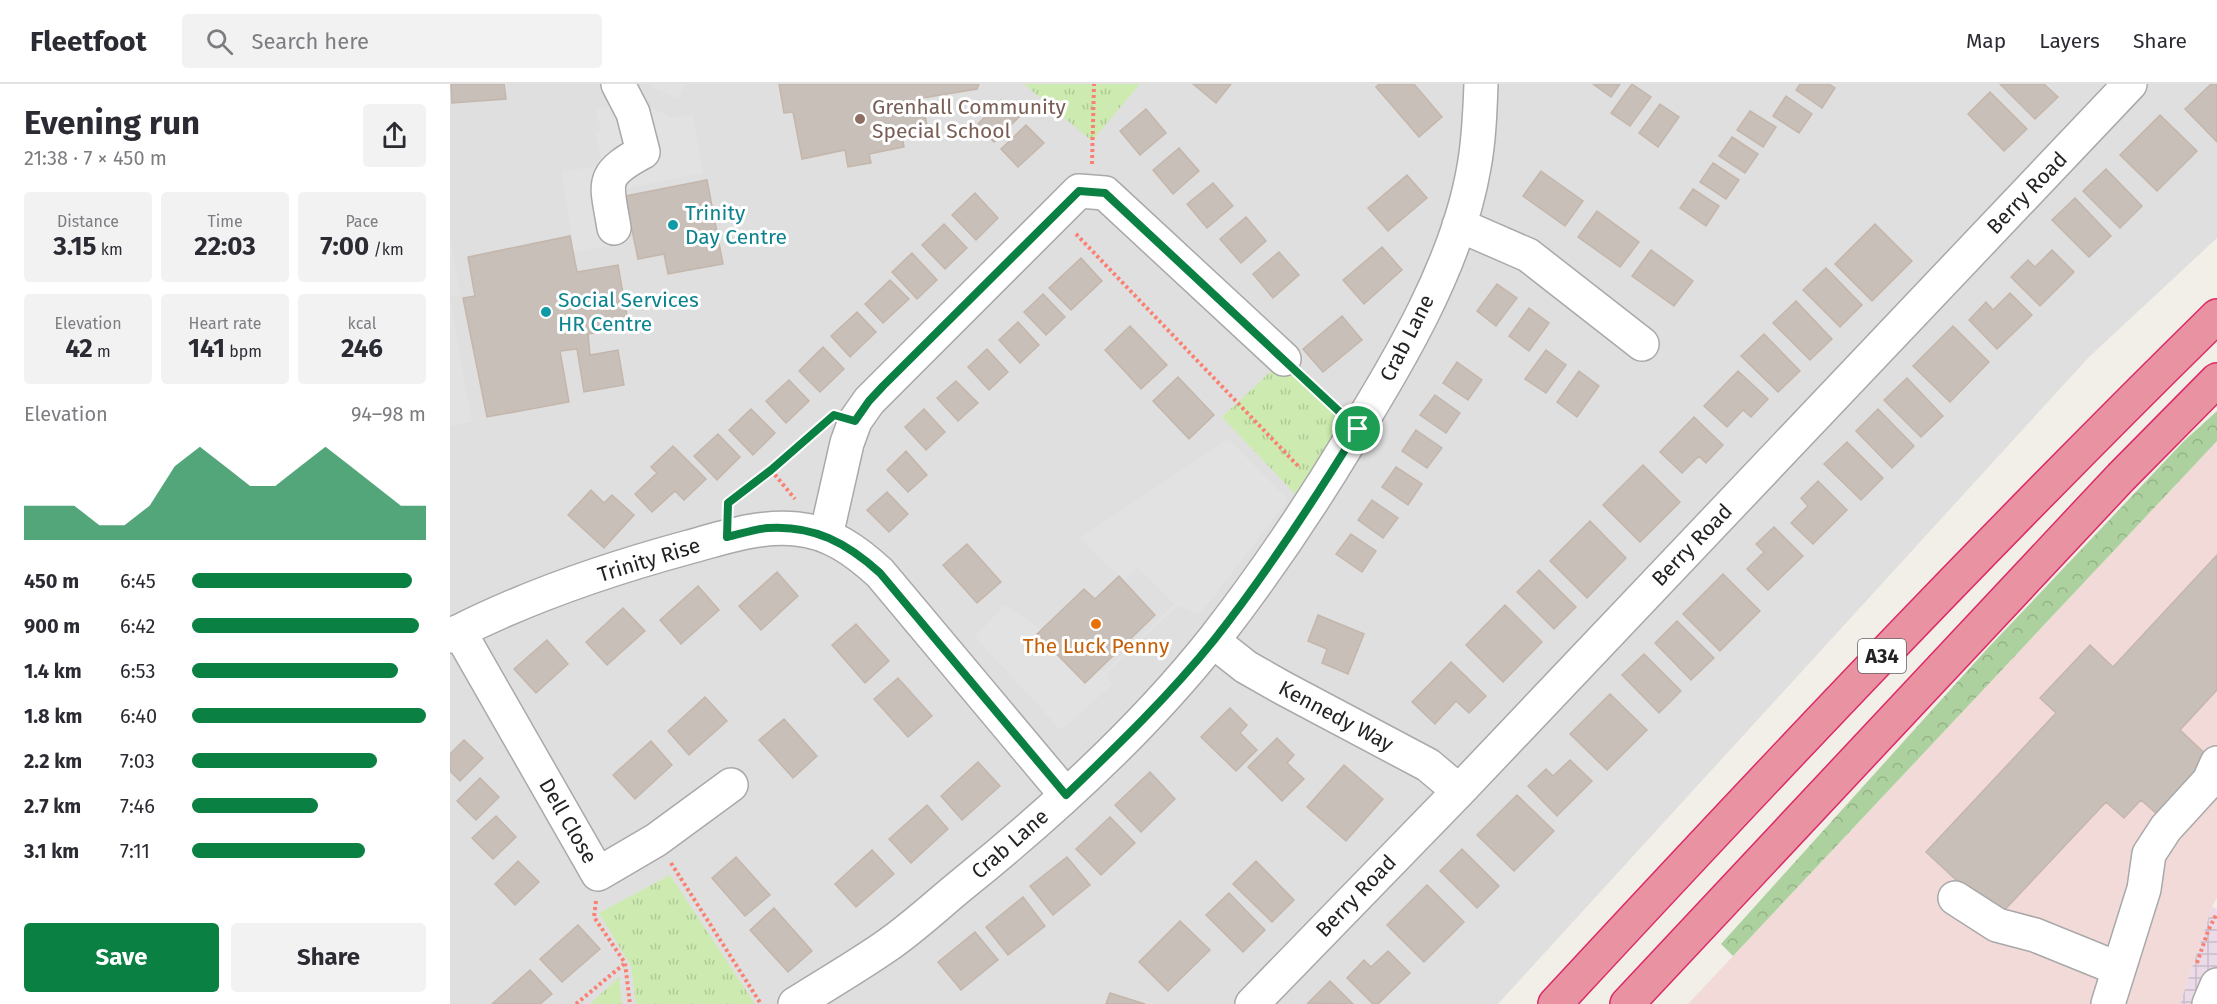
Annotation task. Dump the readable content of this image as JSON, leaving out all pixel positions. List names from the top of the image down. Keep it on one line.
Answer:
{"streets":{"highway":["A34"],"street":["Berry Road","Crab Lane","Trinity Rise","Kennedy Way","Dell Close"]},"crossings":[["Berry Road","Kennedy Way"],["Crab Lane","Trinity Rise"],["Crab Lane","Kennedy Way"],["Trinity Rise","Dell Close"]],"places":["Grenhall Community Special School","Trinity Day Centre","Social Services HR Centre","The Luck Penny"],"page":{"header":"Fleetfoot","search":"Search here","nav":["Map","Layers","Share"],"heading":["Evening run","21:38 · 7 × 450 m"],"stats":[["Distance","3.15 km"],["Time","22:03"],["Pace","7:00 /km"],["Elevation","42 m"],["Heart rate","141 bpm"],["kcal","246"]],"chart":["Elevation","94–98 m"],"list":[{"name":"450 m","note":"6:45"},{"name":"900 m","note":"6:42"},{"name":"1.4 km","note":"6:53"},{"name":"1.8 km","note":"6:40"},{"name":"2.2 km","note":"7:03"},{"name":"2.7 km","note":"7:46"},{"name":"3.1 km","note":"7:11"}],"buttons":["Save","Share"]}}
